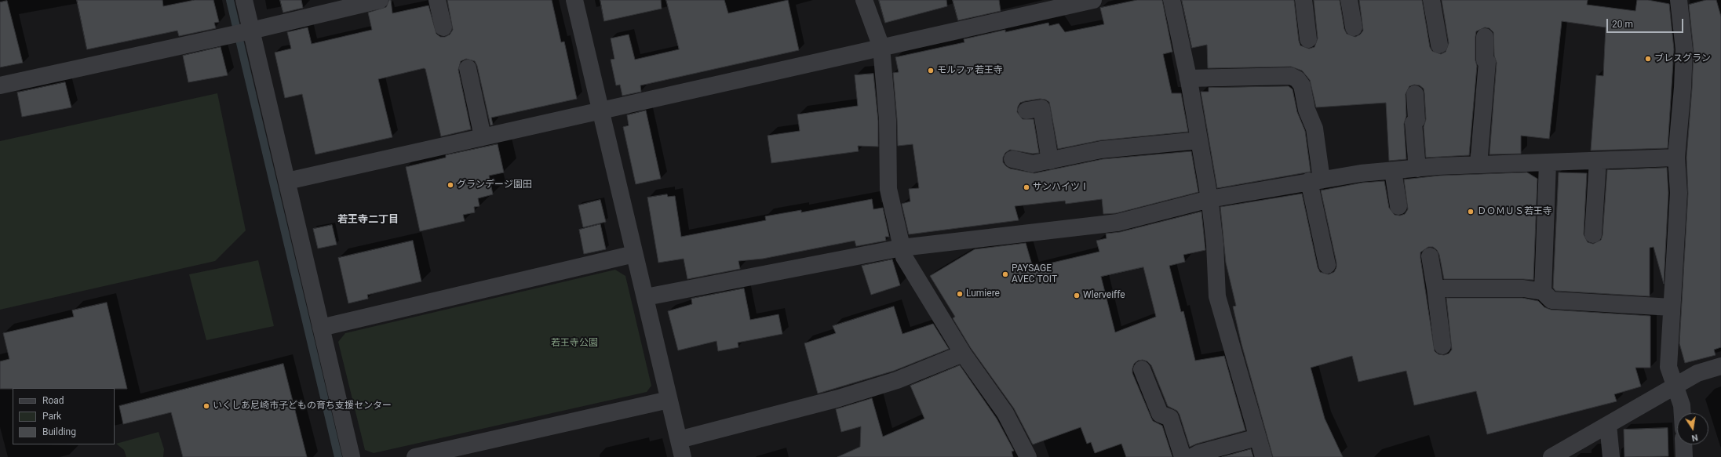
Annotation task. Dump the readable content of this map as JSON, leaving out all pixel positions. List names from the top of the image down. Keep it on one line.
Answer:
{"districts":["若王寺二丁目"],"parks":["若王寺公園"],"places":["ブレスグラン","モルファ若王寺","グランデージ園田","サンハイツⅠ","ＤＯＭＵＳ若王寺","PAYSAGE AVEC TOIT","Lumiere","Wlerveiffe","いくしあ尼崎市子どもの育ち支援センター"],"legend":["Road","Park","Building"],"scale_bar":"20 m","north":"bottom"}
